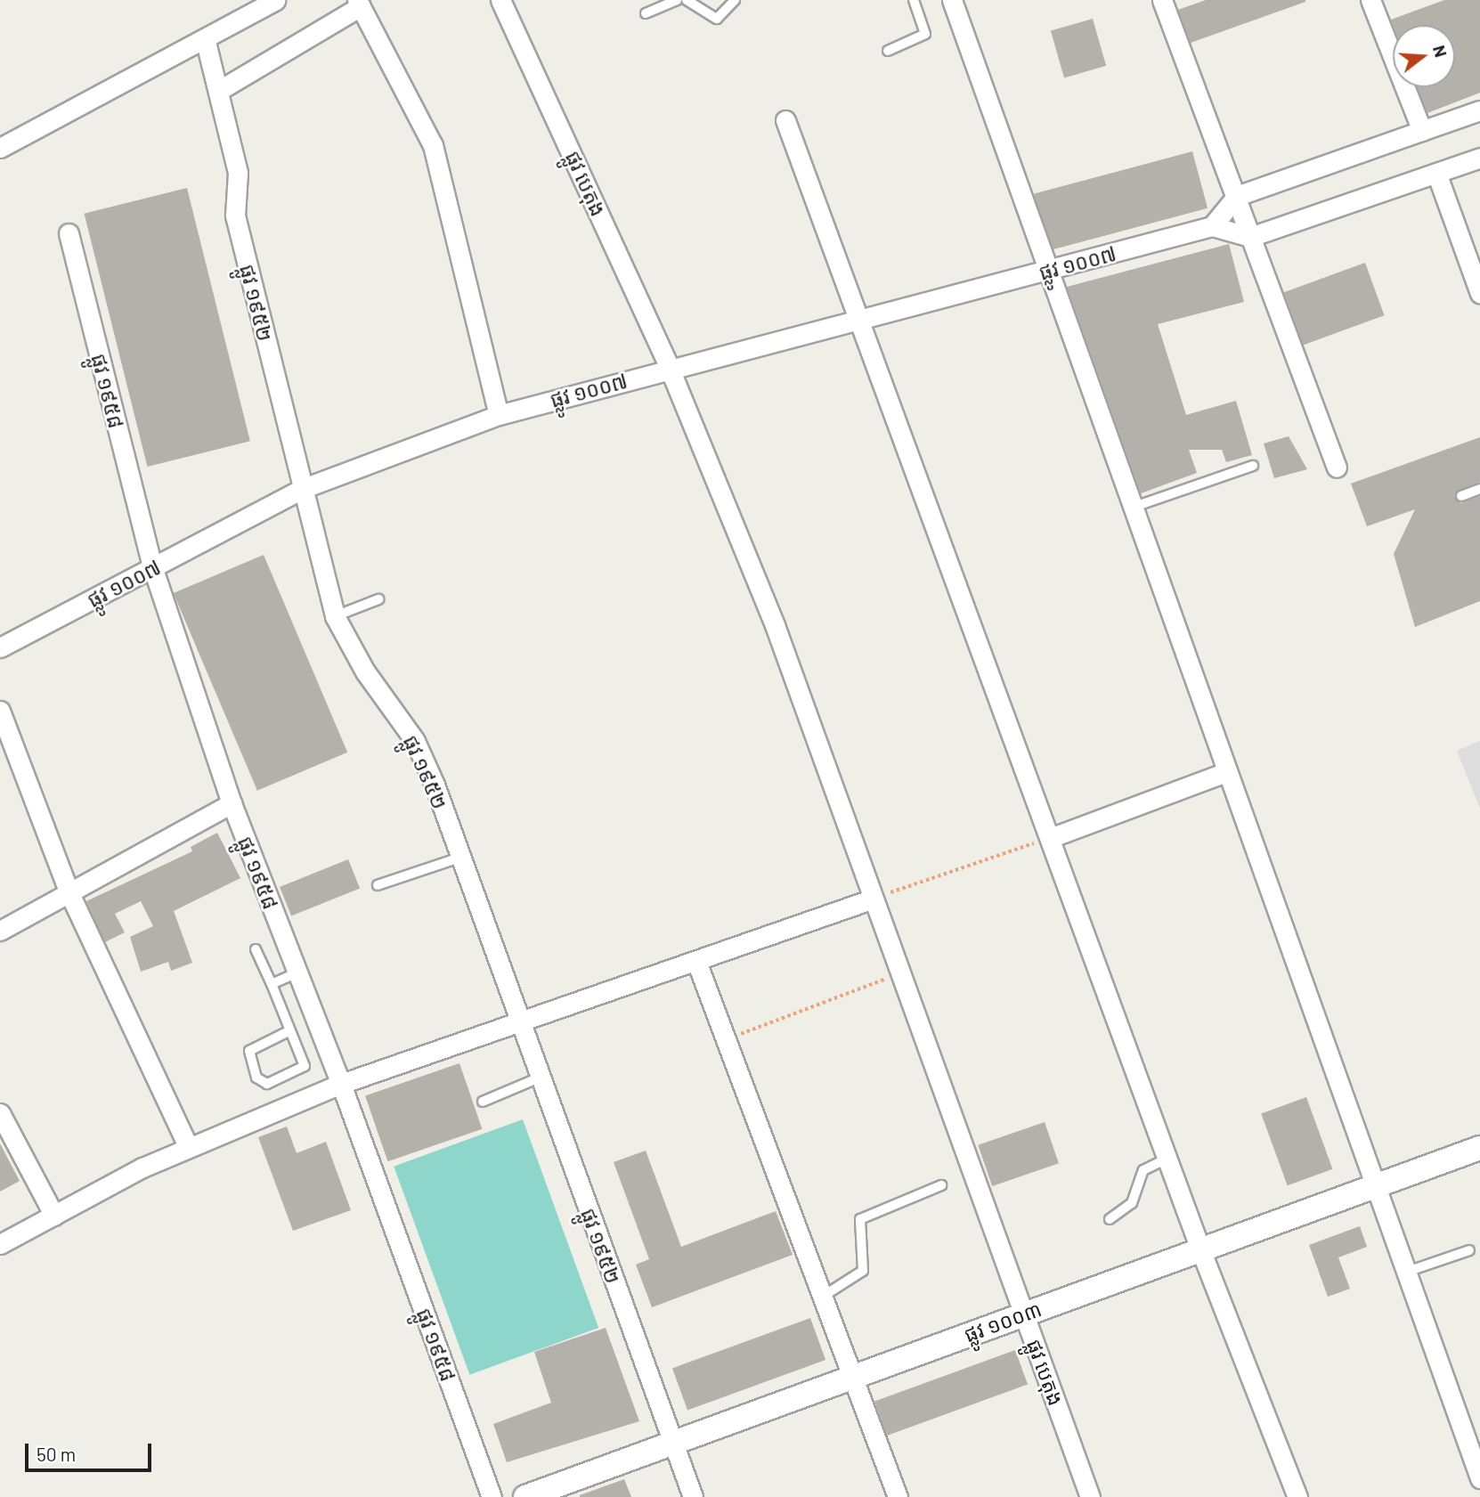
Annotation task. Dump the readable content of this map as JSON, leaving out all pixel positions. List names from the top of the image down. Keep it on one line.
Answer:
{"streets":{"street":["ផ្លូវ បេតុង","ផ្លូវ ១០០៧","ផ្លូវ ១៩៥២","ផ្លូវ ១៩៥៨","ផ្លូវ ១០០៣"]},"crossings":[["ផ្លូវ បេតុង","ផ្លូវ ១០០៧"],["ផ្លូវ បេតុង","ផ្លូវ ១០០៣"],["ផ្លូវ ១០០៧","ផ្លូវ ១៩៥២"],["ផ្លូវ ១០០៧","ផ្លូវ ១៩៥៨"],["ផ្លូវ ១៩៥២","ផ្លូវ ១០០៣"]],"scale_bar":"50 m","north":"right"}
